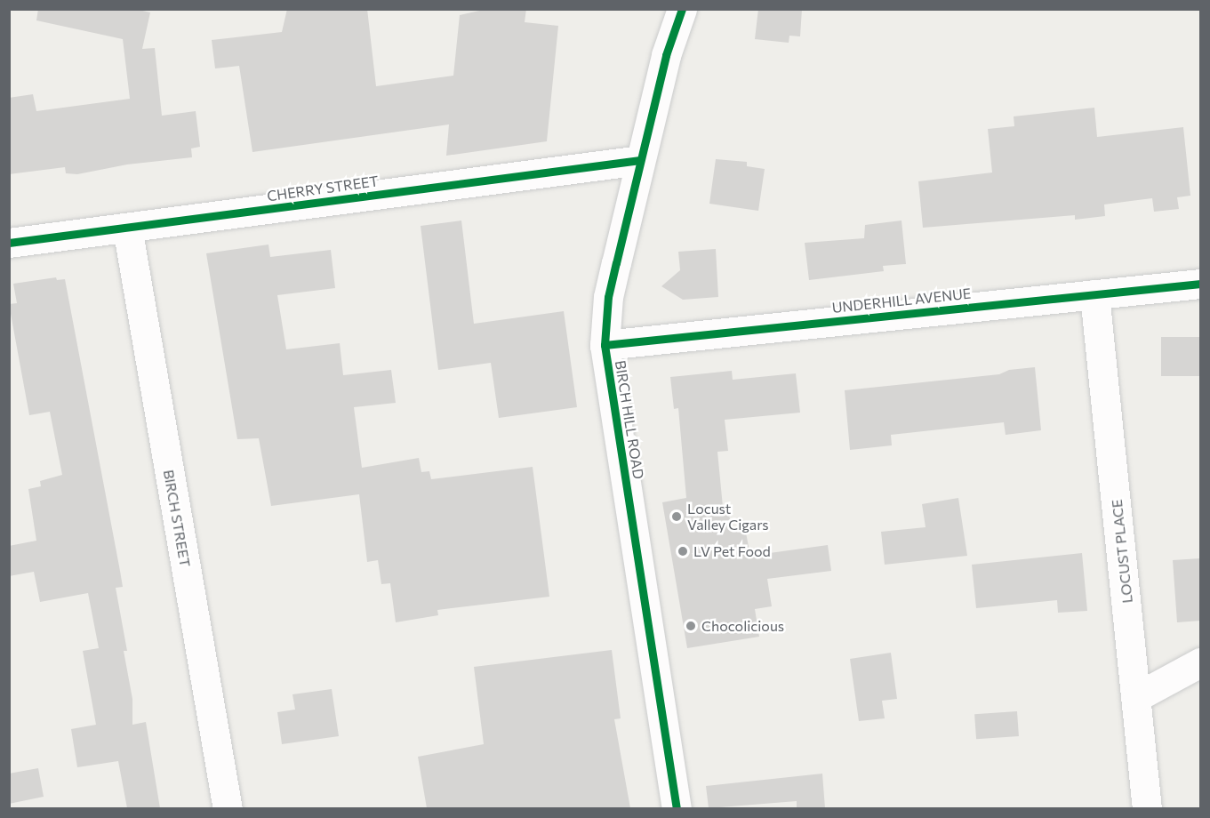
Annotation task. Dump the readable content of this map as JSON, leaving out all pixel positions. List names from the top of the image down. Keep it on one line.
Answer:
{"streets":{"street":["CHERRY STREET","UNDERHILL AVENUE","BIRCH HILL ROAD","BIRCH STREET","LOCUST PLACE"]},"crossings":[["CHERRY STREET","BIRCH HILL ROAD"],["CHERRY STREET","BIRCH STREET"],["UNDERHILL AVENUE","BIRCH HILL ROAD"],["UNDERHILL AVENUE","LOCUST PLACE"]],"places":["Locust Valley Cigars","LV Pet Food","Chocolicious"]}
